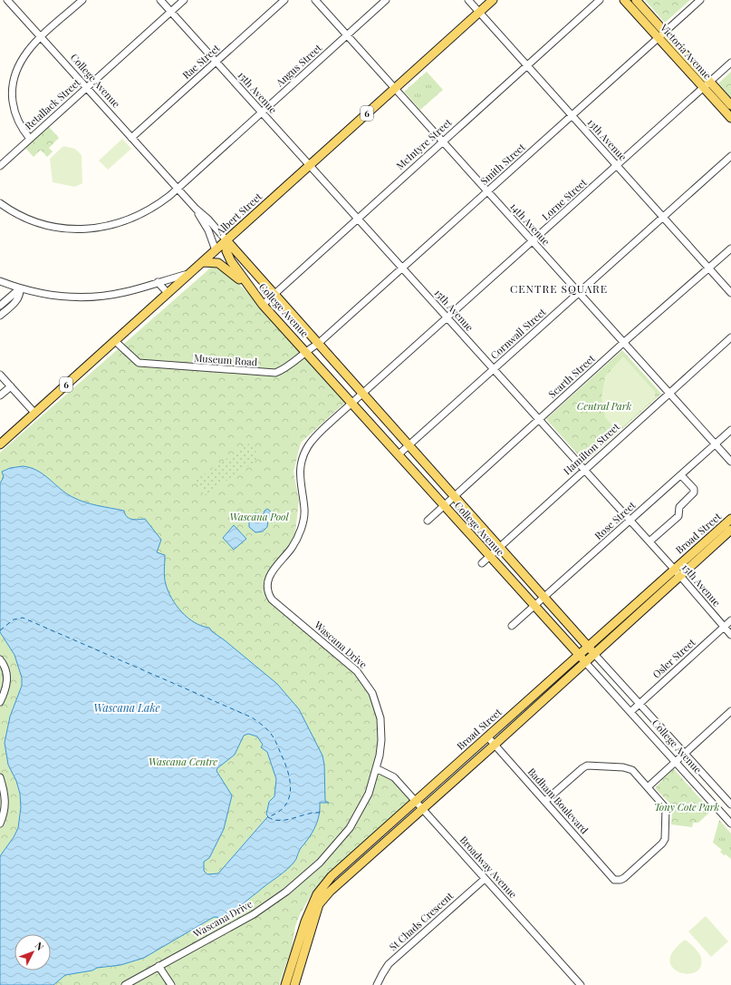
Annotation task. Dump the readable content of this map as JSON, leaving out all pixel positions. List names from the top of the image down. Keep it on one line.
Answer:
{"streets":{"main road":["Victoria Avenue","College Avenue","6","Albert Street","Broad Street"],"street":["Rae Street","Angus Street","15th Avenue","Retallack Street","13th Avenue","McIntyre Street","Smith Street","Lorne Street","14th Avenue","Cornwall Street","Museum Road","Scarth Street","Hamilton Street","Rose Street","Wascana Drive","Osler Street","Badham Boulevard","Broadway Avenue","St Chads Crescent"]},"crossings":[["Victoria Avenue","Smith Street"],["Victoria Avenue","Lorne Street"],["Rae Street","College Avenue"],["Rae Street","15th Avenue"],["Angus Street","College Avenue"],["Angus Street","15th Avenue"],["Angus Street","14th Avenue"],["College Avenue","Retallack Street"],["College Avenue","McIntyre Street"],["College Avenue","Smith Street"],["College Avenue","Lorne Street"],["College Avenue","Albert Street"],["College Avenue","Cornwall Street"],["College Avenue","Museum Road"],["College Avenue","Scarth Street"],["College Avenue","Hamilton Street"],["College Avenue","Rose Street"],["College Avenue","Broad Street"],["College Avenue","Wascana Drive"],["College Avenue","Osler Street"],["15th Avenue","Retallack Street"],["15th Avenue","McIntyre Street"],["15th Avenue","Smith Street"],["15th Avenue","Lorne Street"],["15th Avenue","Albert Street"],["15th Avenue","Cornwall Street"],["15th Avenue","Scarth Street"],["15th Avenue","Hamilton Street"],["15th Avenue","Rose Street"],["15th Avenue","Broad Street"],["15th Avenue","Osler Street"],["13th Avenue","McIntyre Street"],["13th Avenue","Smith Street"],["13th Avenue","Lorne Street"],["13th Avenue","Albert Street"],["13th Avenue","Cornwall Street"],["13th Avenue","Scarth Street"],["McIntyre Street","14th Avenue"],["Smith Street","14th Avenue"],["Smith Street","Museum Road"],["Lorne Street","14th Avenue"],["Lorne Street","Wascana Drive"],["Albert Street","14th Avenue"],["Albert Street","Museum Road"],["14th Avenue","Cornwall Street"],["14th Avenue","Scarth Street"],["14th Avenue","Hamilton Street"],["14th Avenue","Rose Street"],["Broad Street","Badham Boulevard"],["Broad Street","Broadway Avenue"],["Wascana Drive","Broadway Avenue"],["Broadway Avenue","St Chads Crescent"]],"districts":["CENTRE SQUARE"],"water":["Wascana Lake"],"parks":["Central Park","Wascana Pool","Wascana Centre","Tony Cote Park"],"north":"top right"}
